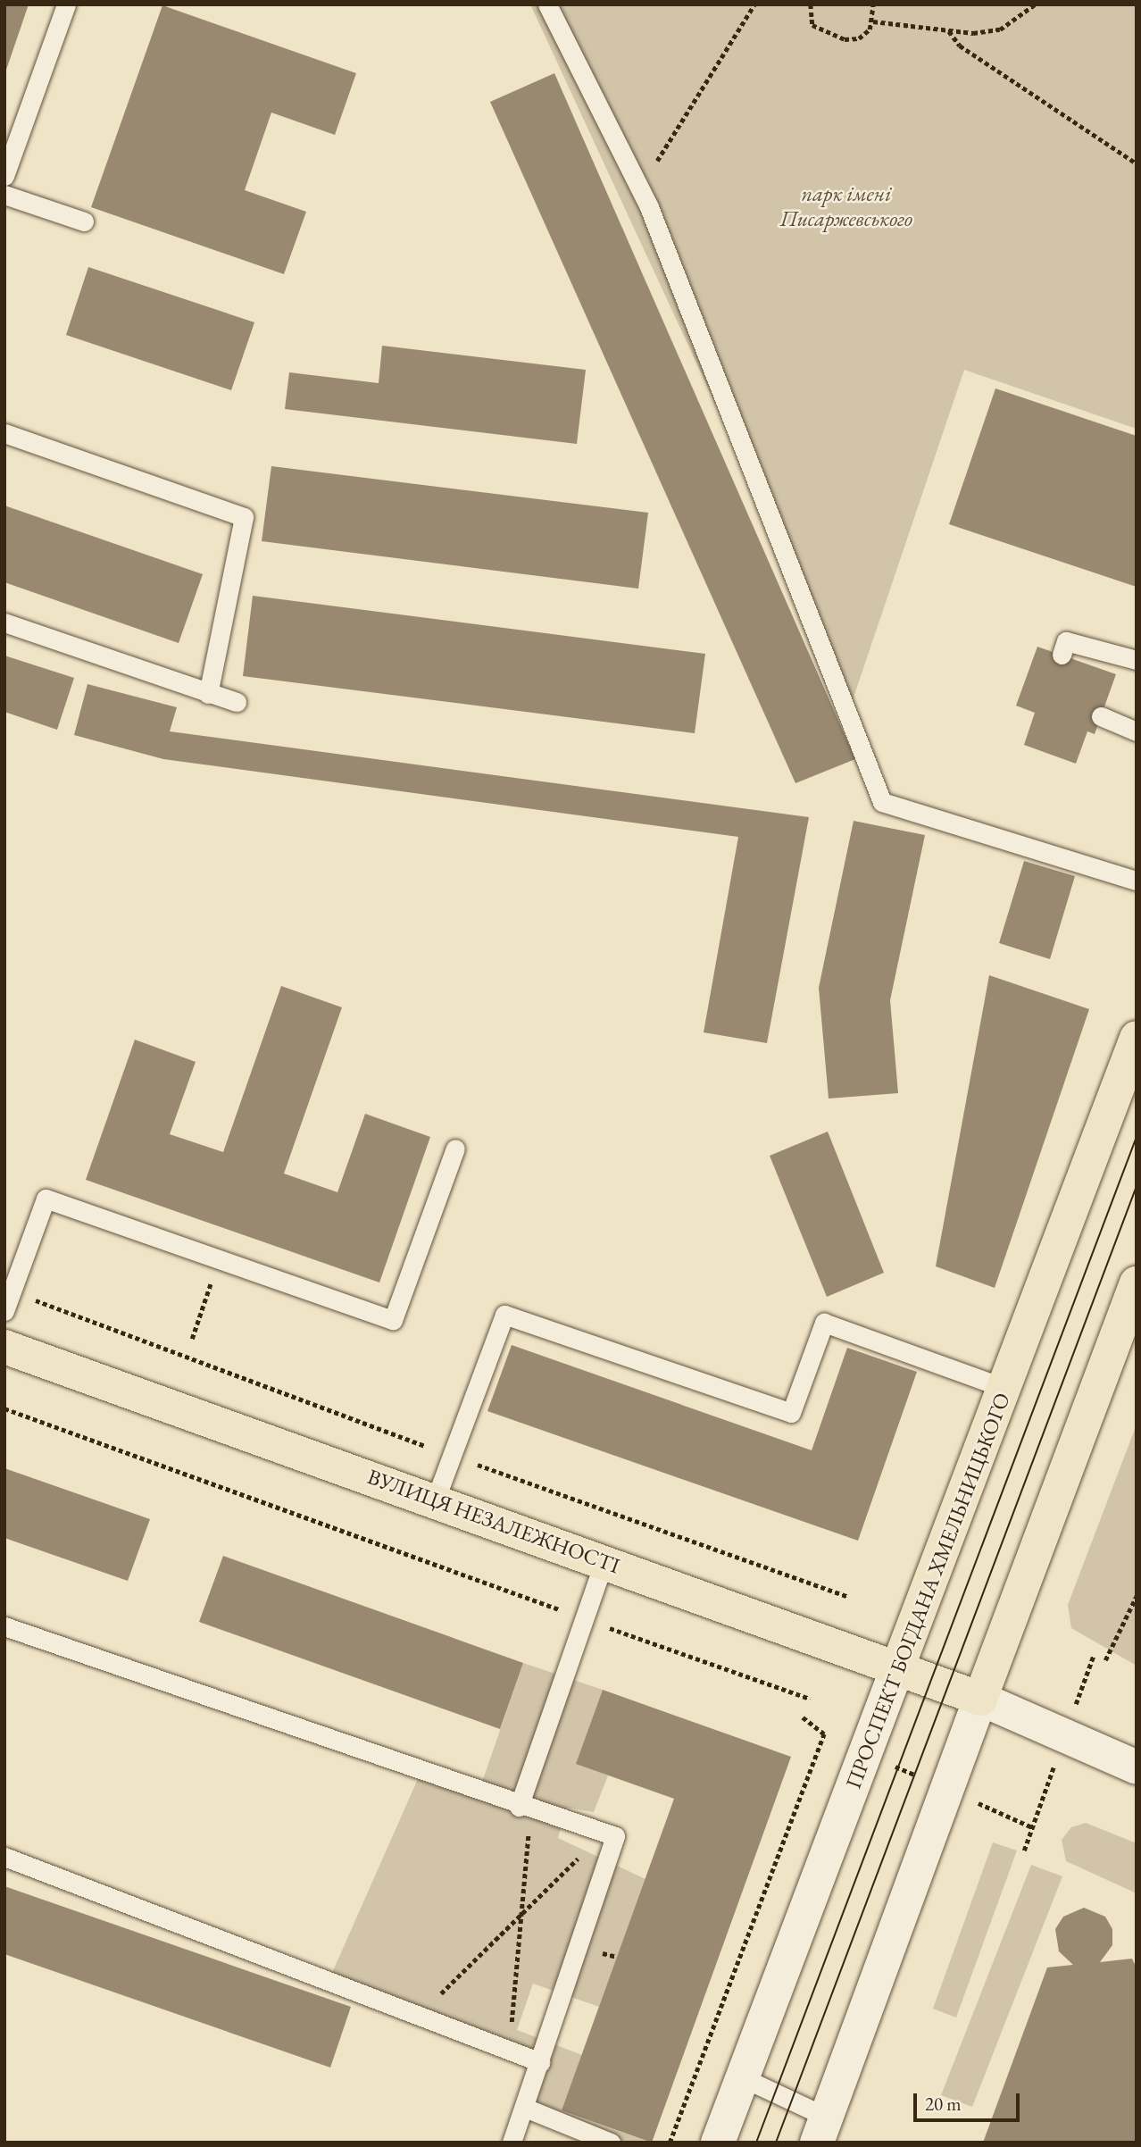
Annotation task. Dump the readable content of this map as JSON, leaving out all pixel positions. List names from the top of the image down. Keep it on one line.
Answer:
{"streets":{"main road":["ВУЛИЦЯ НЕЗАЛЕЖНОСТІ","ПРОСПЕКТ БОГДАНА ХМЕЛЬНИЦЬКОГО"]},"crossings":[["ВУЛИЦЯ НЕЗАЛЕЖНОСТІ","ПРОСПЕКТ БОГДАНА ХМЕЛЬНИЦЬКОГО"]],"parks":["парк імені Писаржевського"],"scale_bar":"20 m"}
